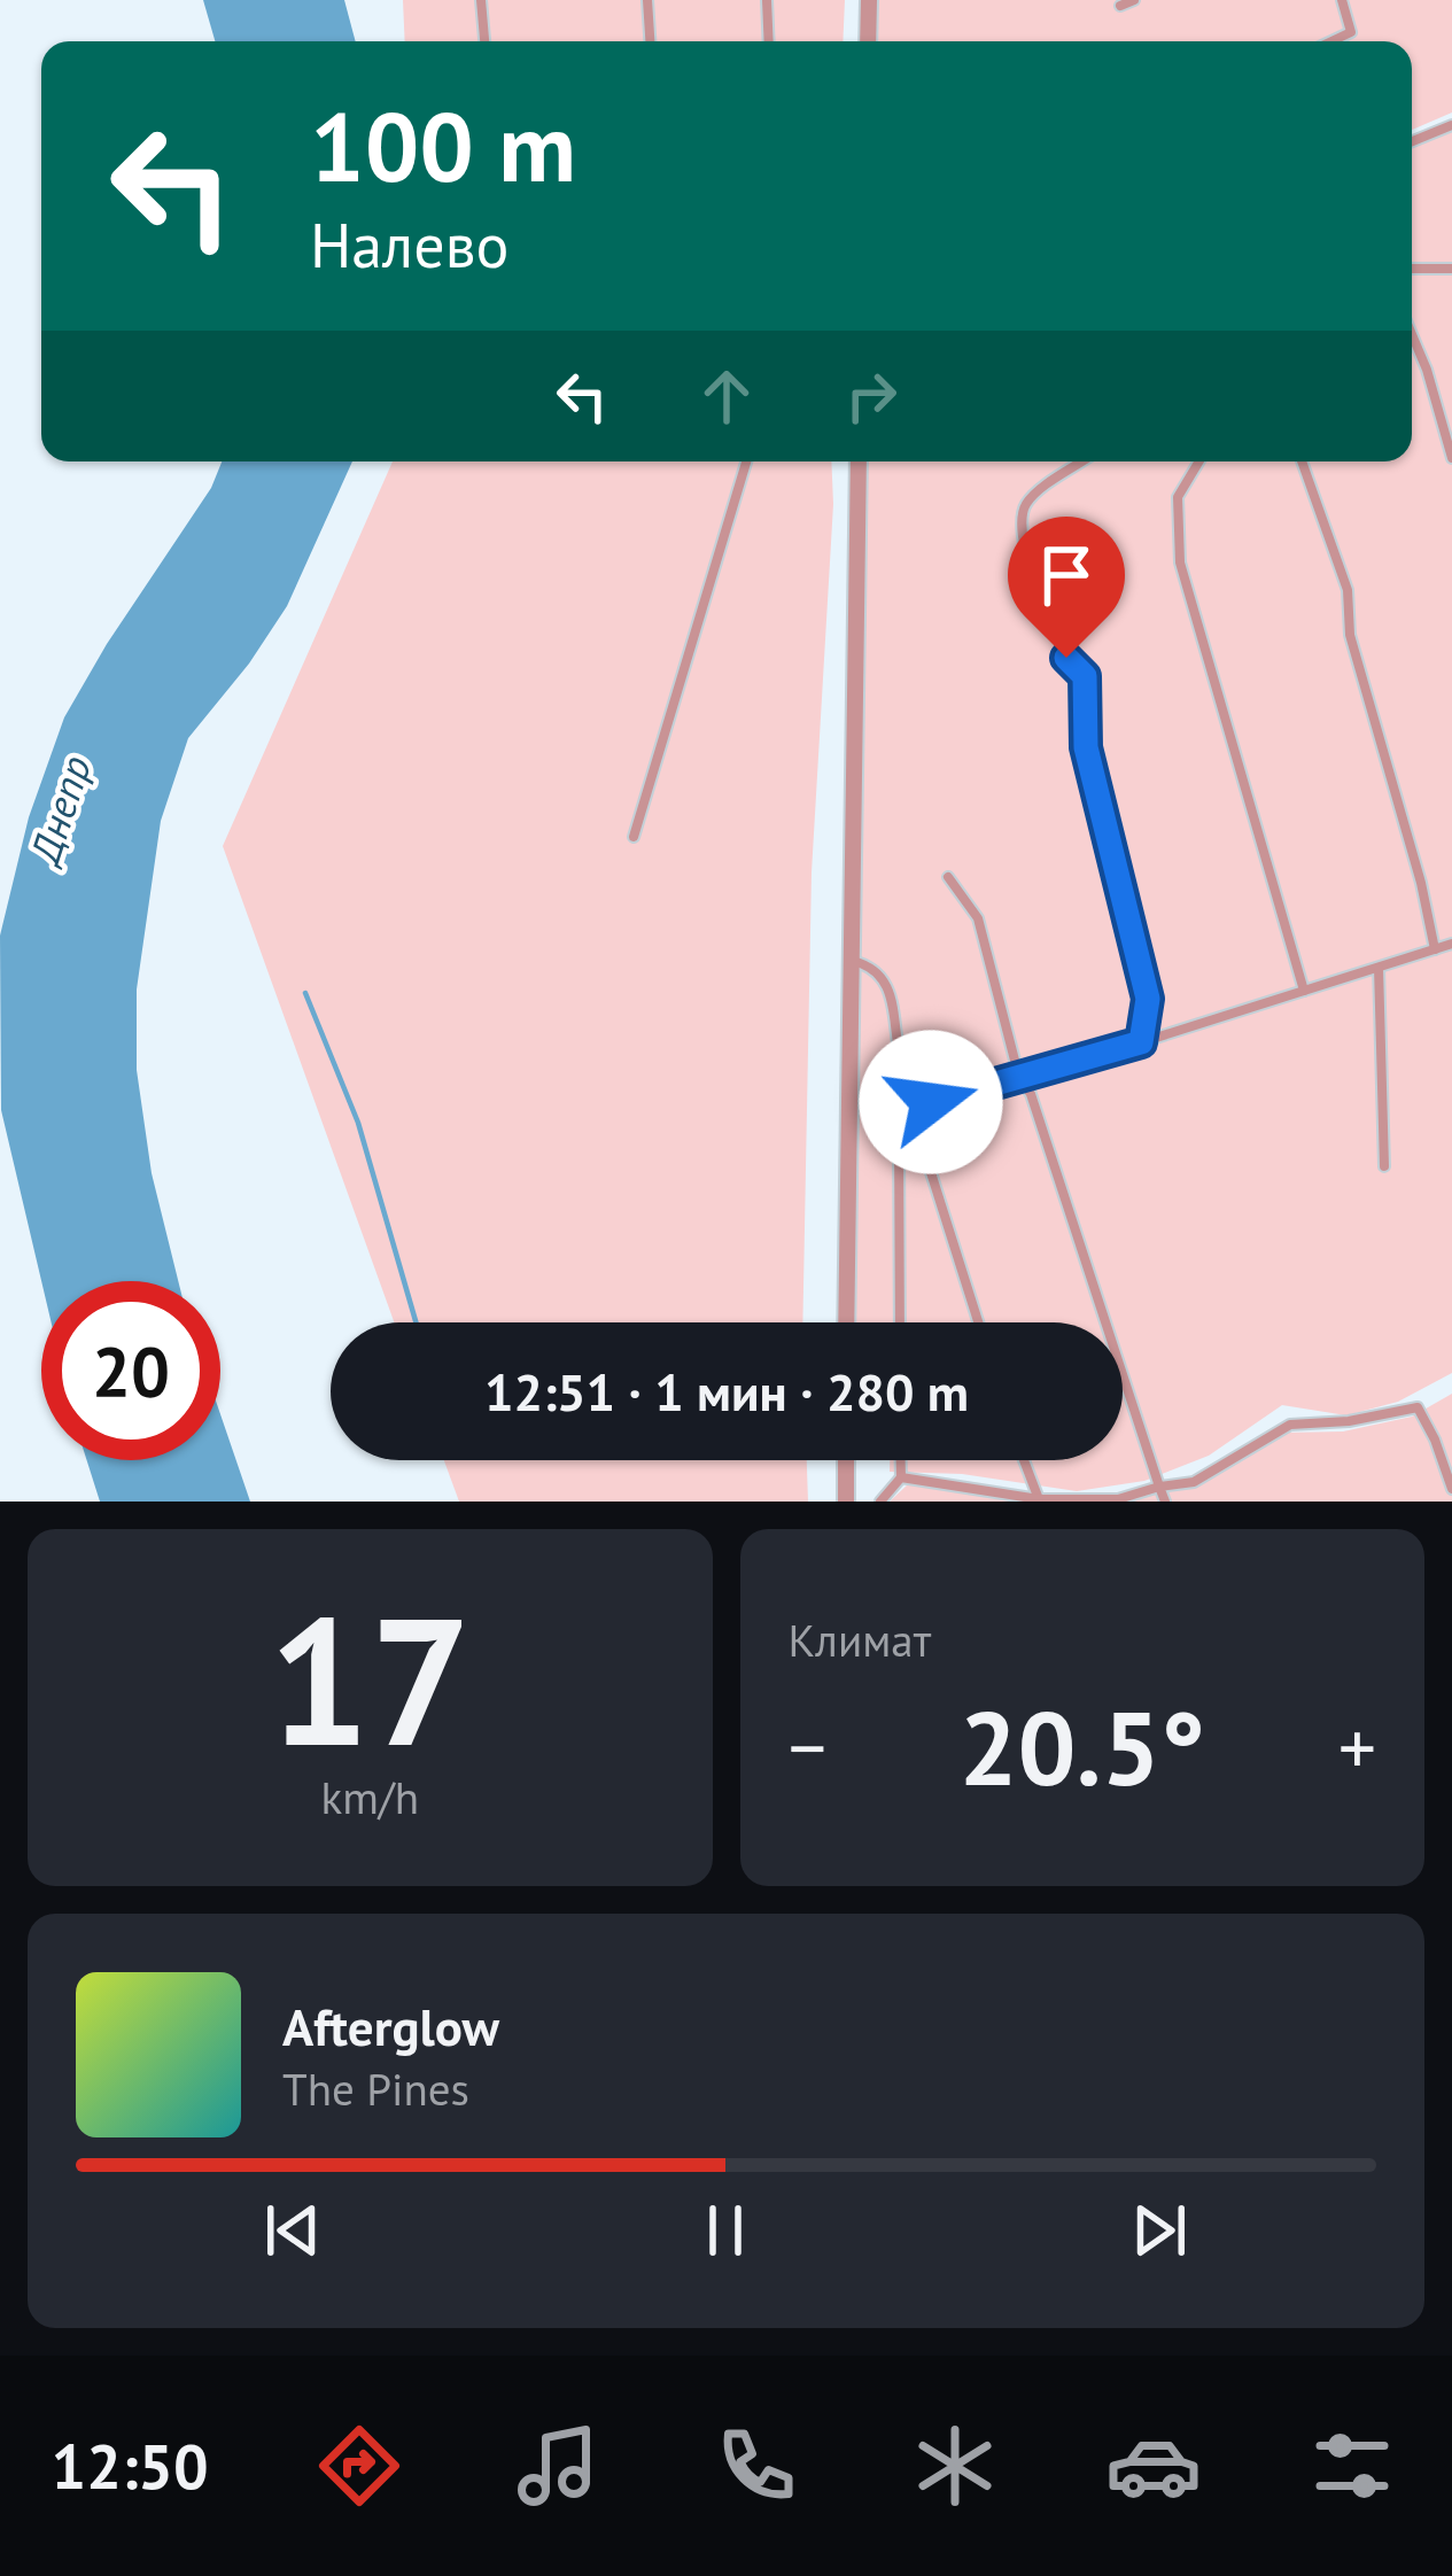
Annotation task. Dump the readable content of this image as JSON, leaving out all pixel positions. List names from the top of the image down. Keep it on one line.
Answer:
{"water":["Днепр"],"page":{"turn":["100 m","Налево"],"limit":"20","trip":"12:51 · 1 мин · 280 m","tile":[["17","km/h"],"Климат"],"heat":["−","20.5°","+"],"song":["Afterglow","The Pines"],"tabs":"12:50"}}
